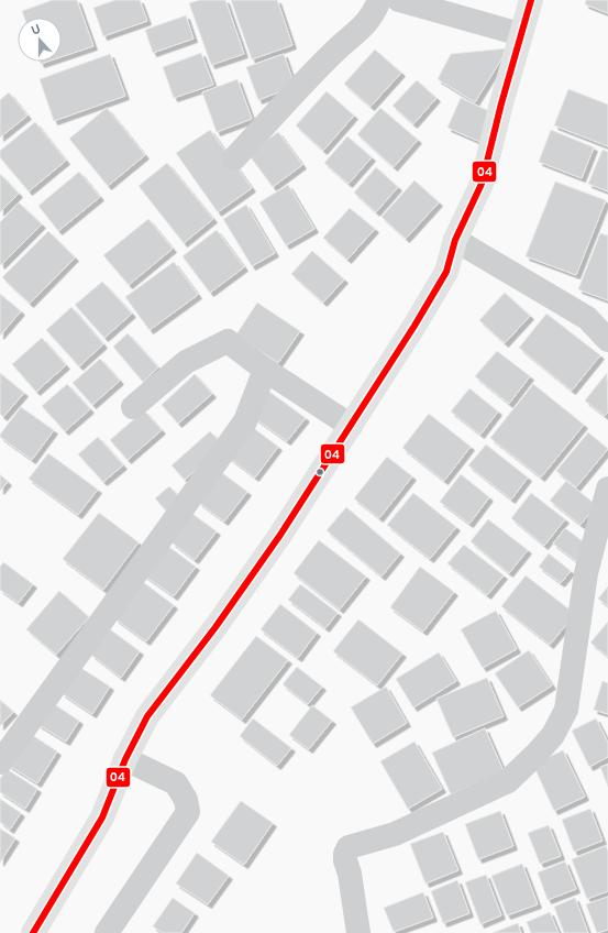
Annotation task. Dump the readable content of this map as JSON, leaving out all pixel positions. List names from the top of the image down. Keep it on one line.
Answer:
{"lines":["transit line 04"],"north":"top"}
